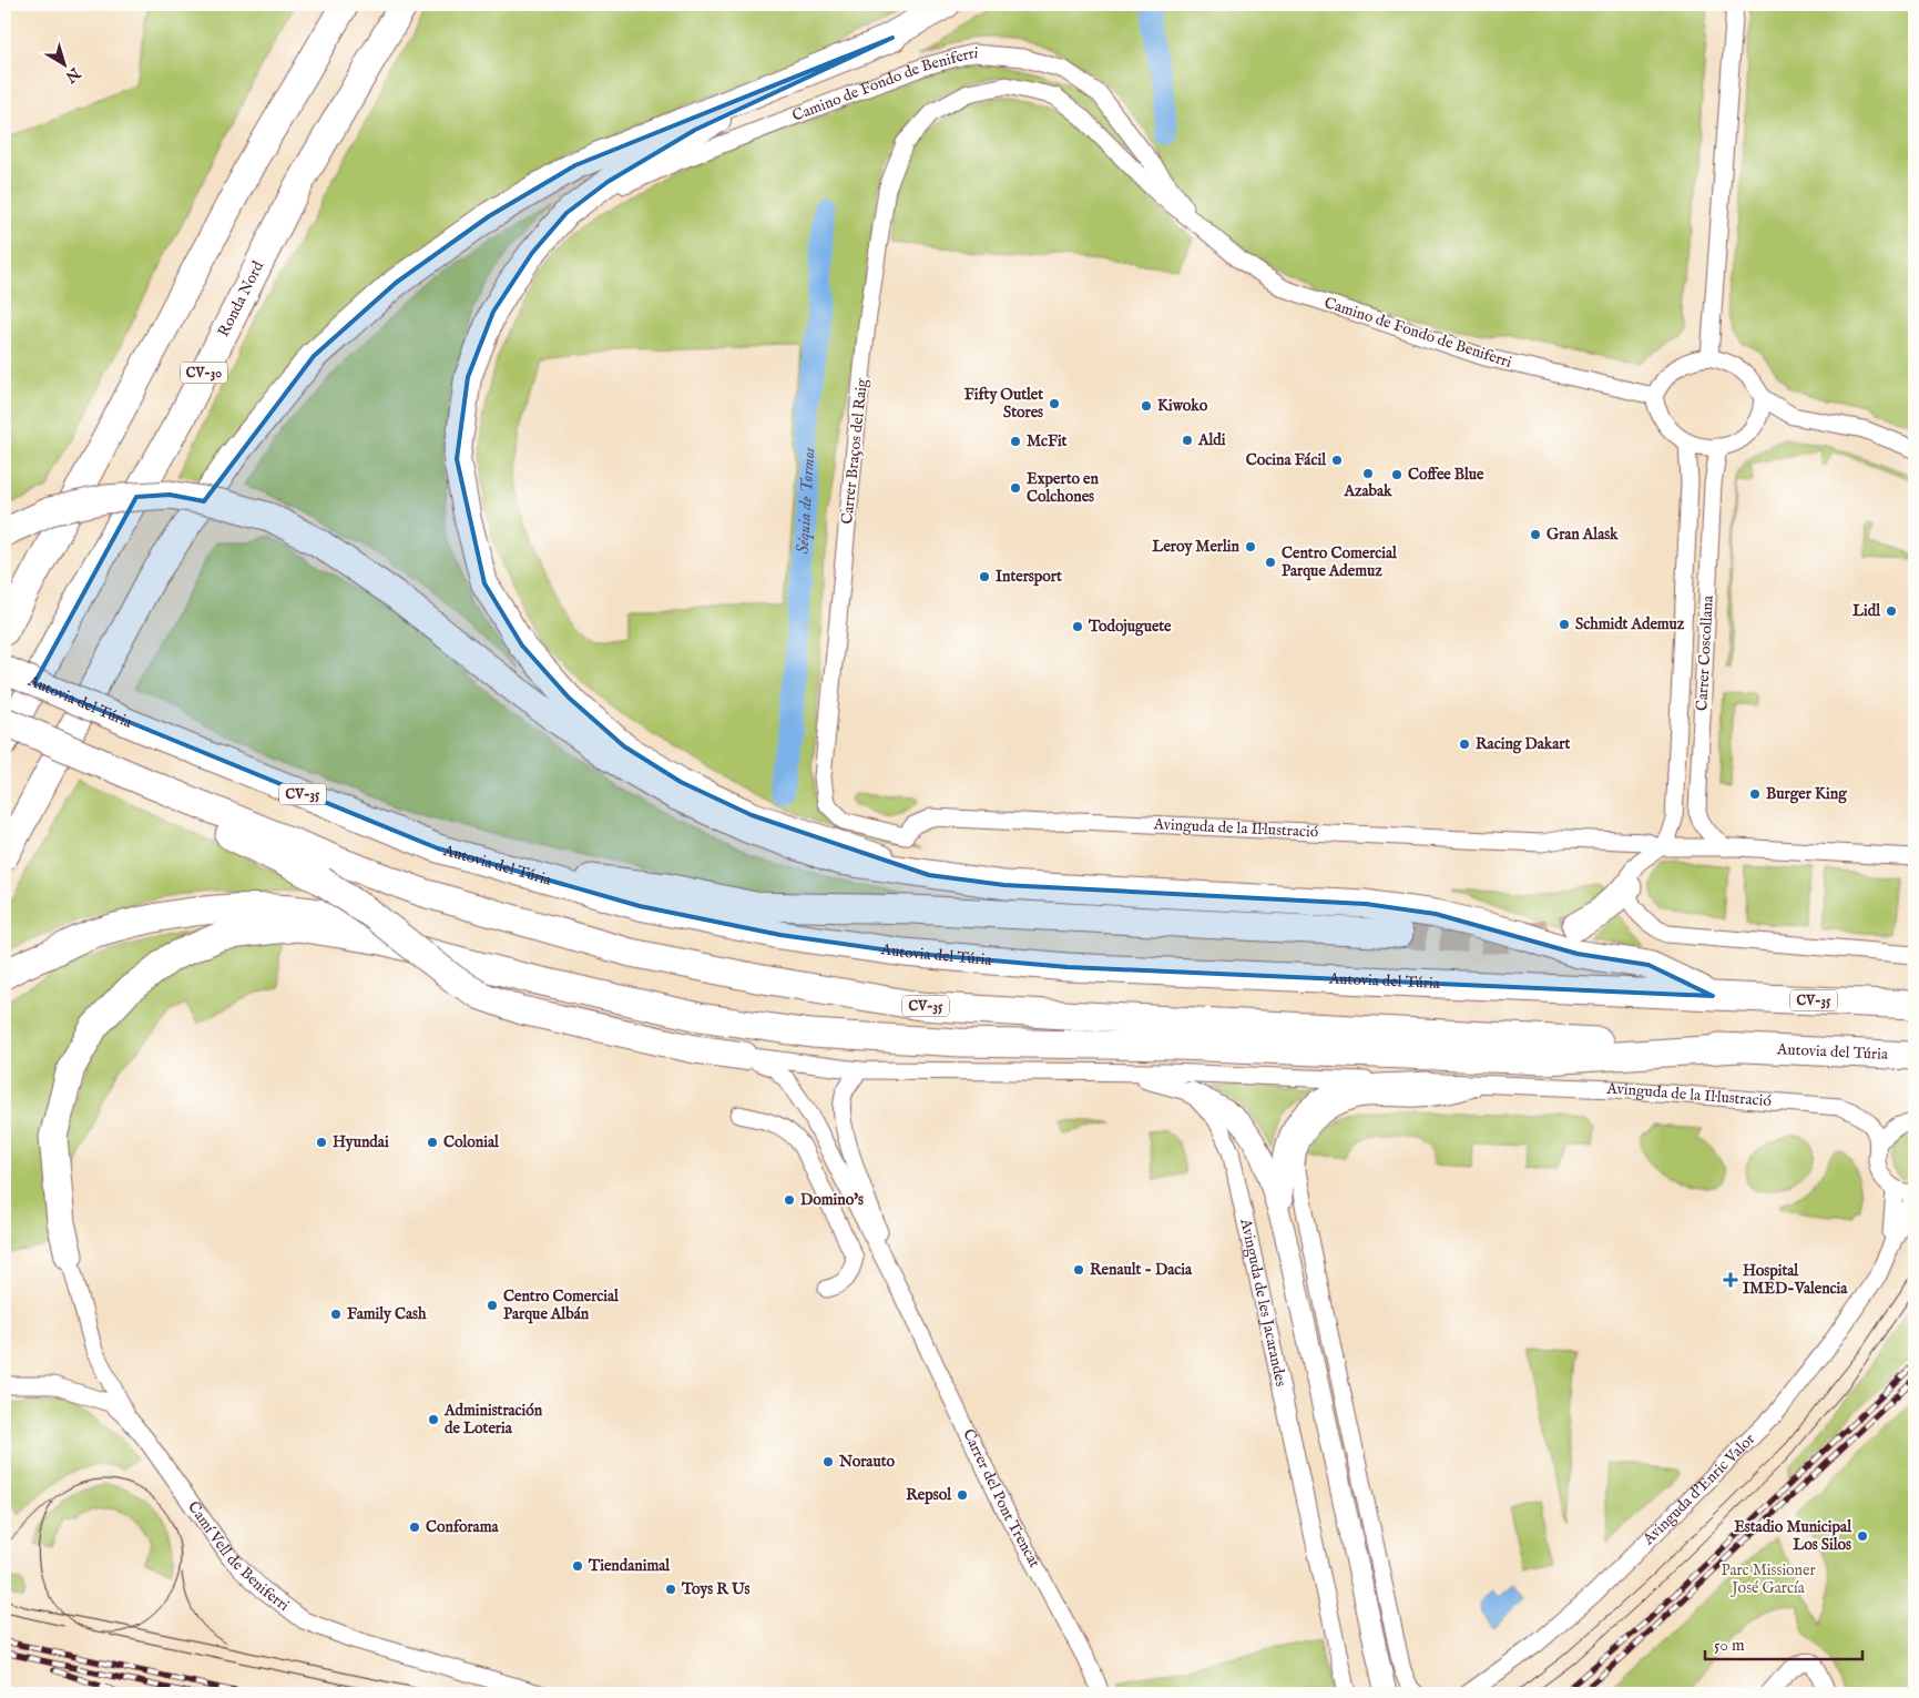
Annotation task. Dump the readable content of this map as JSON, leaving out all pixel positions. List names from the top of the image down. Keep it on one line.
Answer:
{"streets":{"highway":["Ronda Nord","CV-30","Autovia del Túria","CV-35"],"street":["Camino de Fondo de Beniferri","Carrer Braços del Raig","Carrer Coscollana","Avinguda de la Il·lustració","Avinguda de les Jacarandes","Avinguda d'Enric Valor","Carrer del Pont Trencat","Camí Vell de Beniferri"]},"crossings":[["Camino de Fondo de Beniferri","Carrer Braços del Raig"],["Camino de Fondo de Beniferri","Carrer Coscollana"],["Carrer Braços del Raig","Avinguda de la Il·lustració"],["Carrer Coscollana","Avinguda de la Il·lustració"],["Avinguda de la Il·lustració","Avinguda de les Jacarandes"]],"water":["Séquia de Tormos"],"parks":["Parc Missioner José García"],"places":{"other":["Fifty Outlet Stores","Kiwoko","Aldi","McFit","Cocina Fácil","Azabak","Coffee Blue","Experto en Colchones","Gran Alask","Leroy Merlin","Centro Comercial Parque Ademuz","Intersport","Lidl","Schmidt Ademuz","Todojuguete","Racing Dakart","Burger King","Hyundai","Colonial","Domino's","Renault - Dacia","Centro Comercial Parque Albán","Family Cash","Administración de Loteria","Norauto","Repsol","Conforama","Estadio Municipal Los Silos","Tiendanimal","Toys R Us"],"health":["Hospital IMED-Valencia"]},"scale_bar":"50 m","north":"bottom right"}
